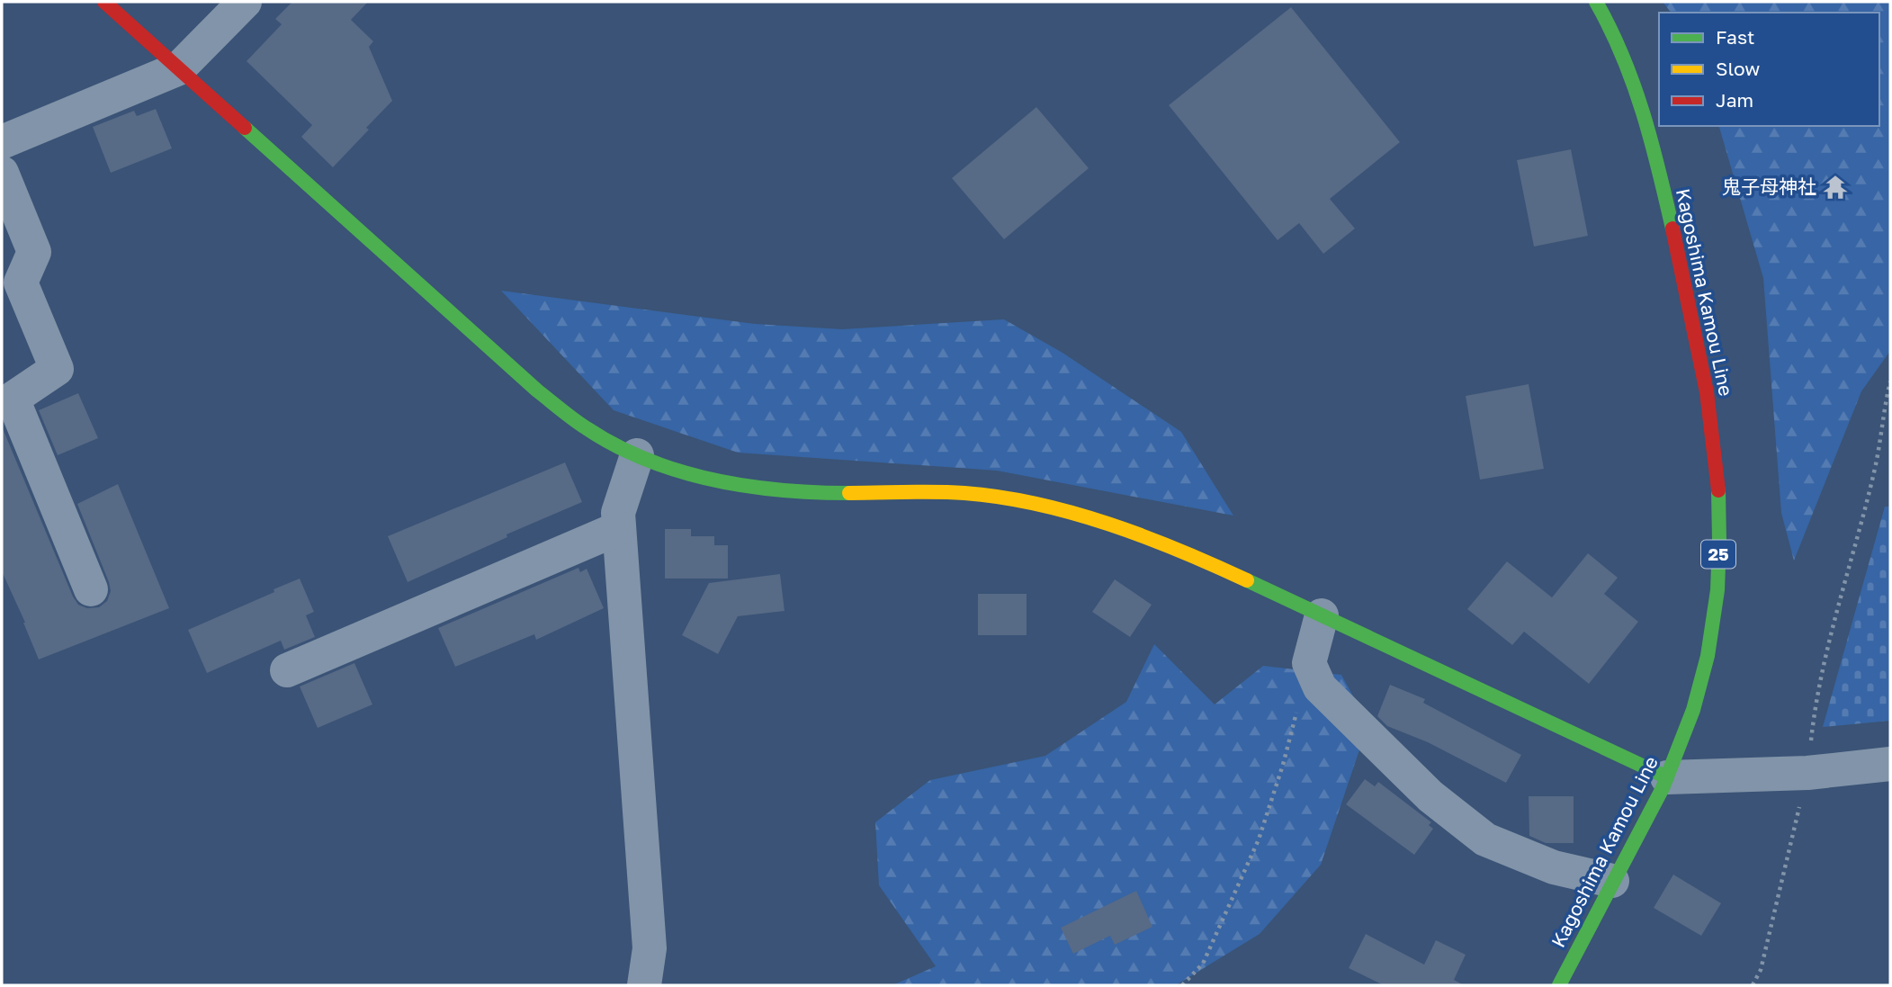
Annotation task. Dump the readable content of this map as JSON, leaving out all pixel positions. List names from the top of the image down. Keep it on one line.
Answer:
{"streets":{"street":["Kagoshima Kamou Line","25"]},"places":{"temple":["鬼子母神社"]},"legend":["Fast","Slow","Jam"]}
